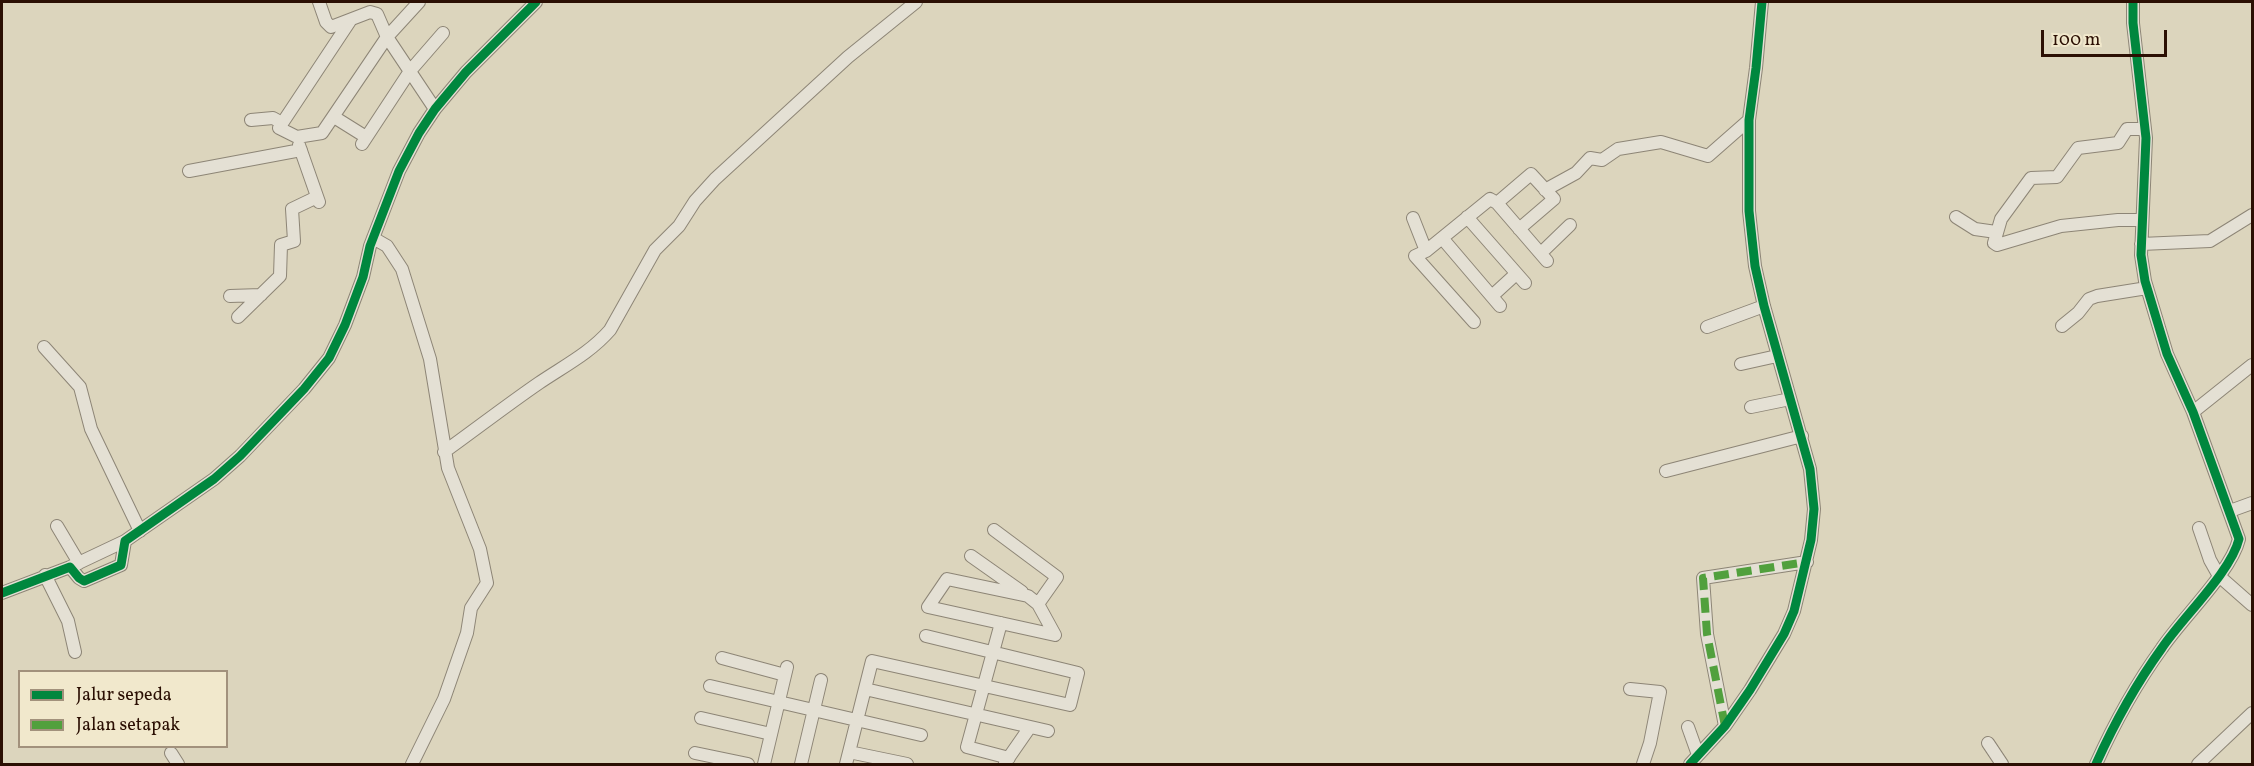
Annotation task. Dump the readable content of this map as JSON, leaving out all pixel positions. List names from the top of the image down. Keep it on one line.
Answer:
{"legend":["Jalur sepeda","Jalan setapak"],"scale_bar":"100 m"}
